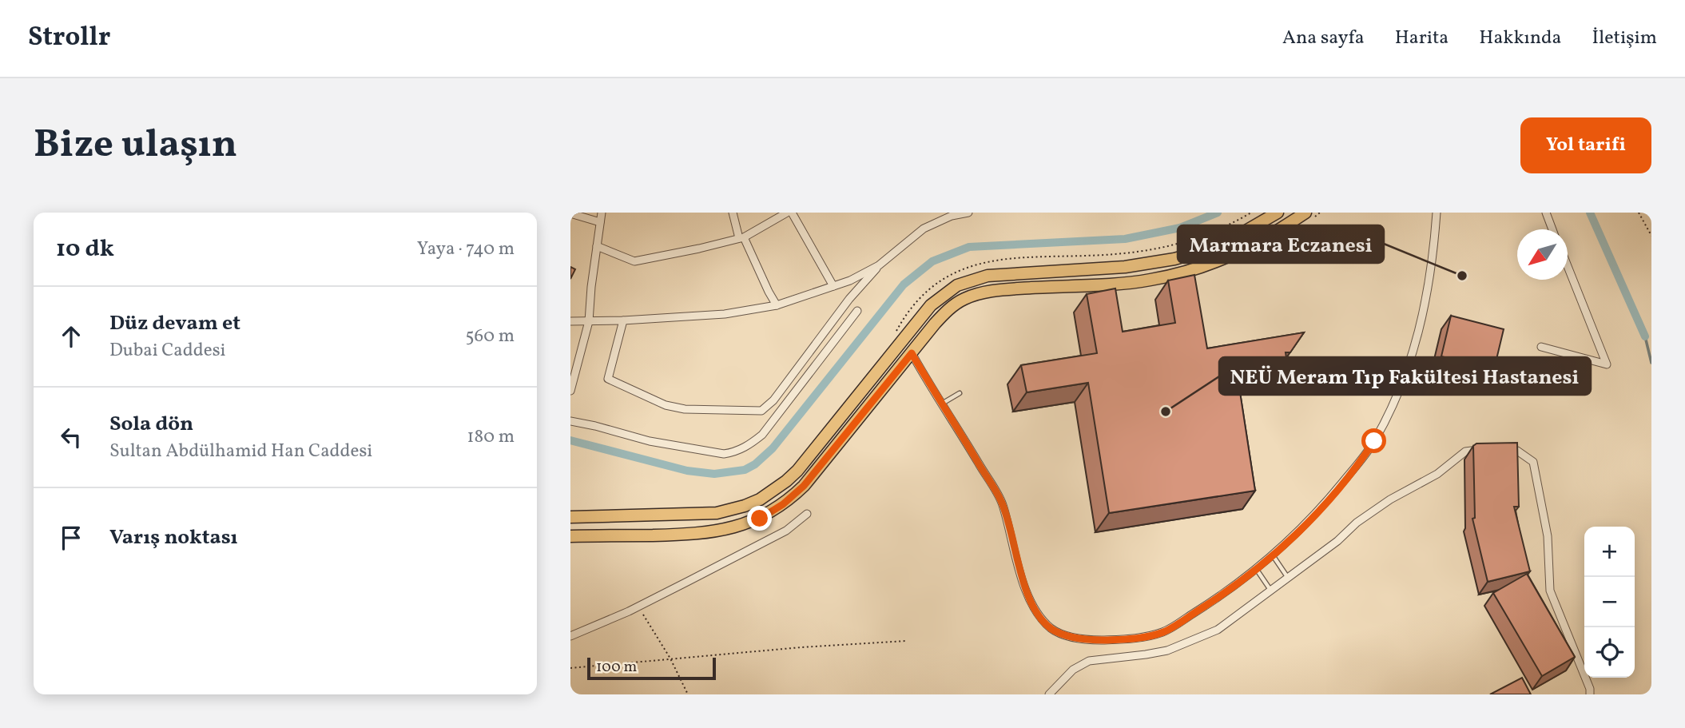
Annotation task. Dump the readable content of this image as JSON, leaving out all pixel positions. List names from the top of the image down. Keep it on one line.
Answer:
{"places":["Marmara Eczanesi","NEÜ Meram Tıp Fakültesi Hastanesi"],"scale_bar":"100 m","north":"bottom left","page":{"header":"Strollr","nav":["Ana sayfa","Harita","Hakkında","İletişim"],"buttons":"Yol tarifi","title":"Bize ulaşın","heading":["10 dk","Yaya · 740 m"],"list":[["Düz devam et","Dubai Caddesi","560 m"],["Sola dön","Sultan Abdülhamid Han Caddesi","180 m"],"Varış noktası"],"map_buttons":["+","−"],"scale":"100 m"}}
